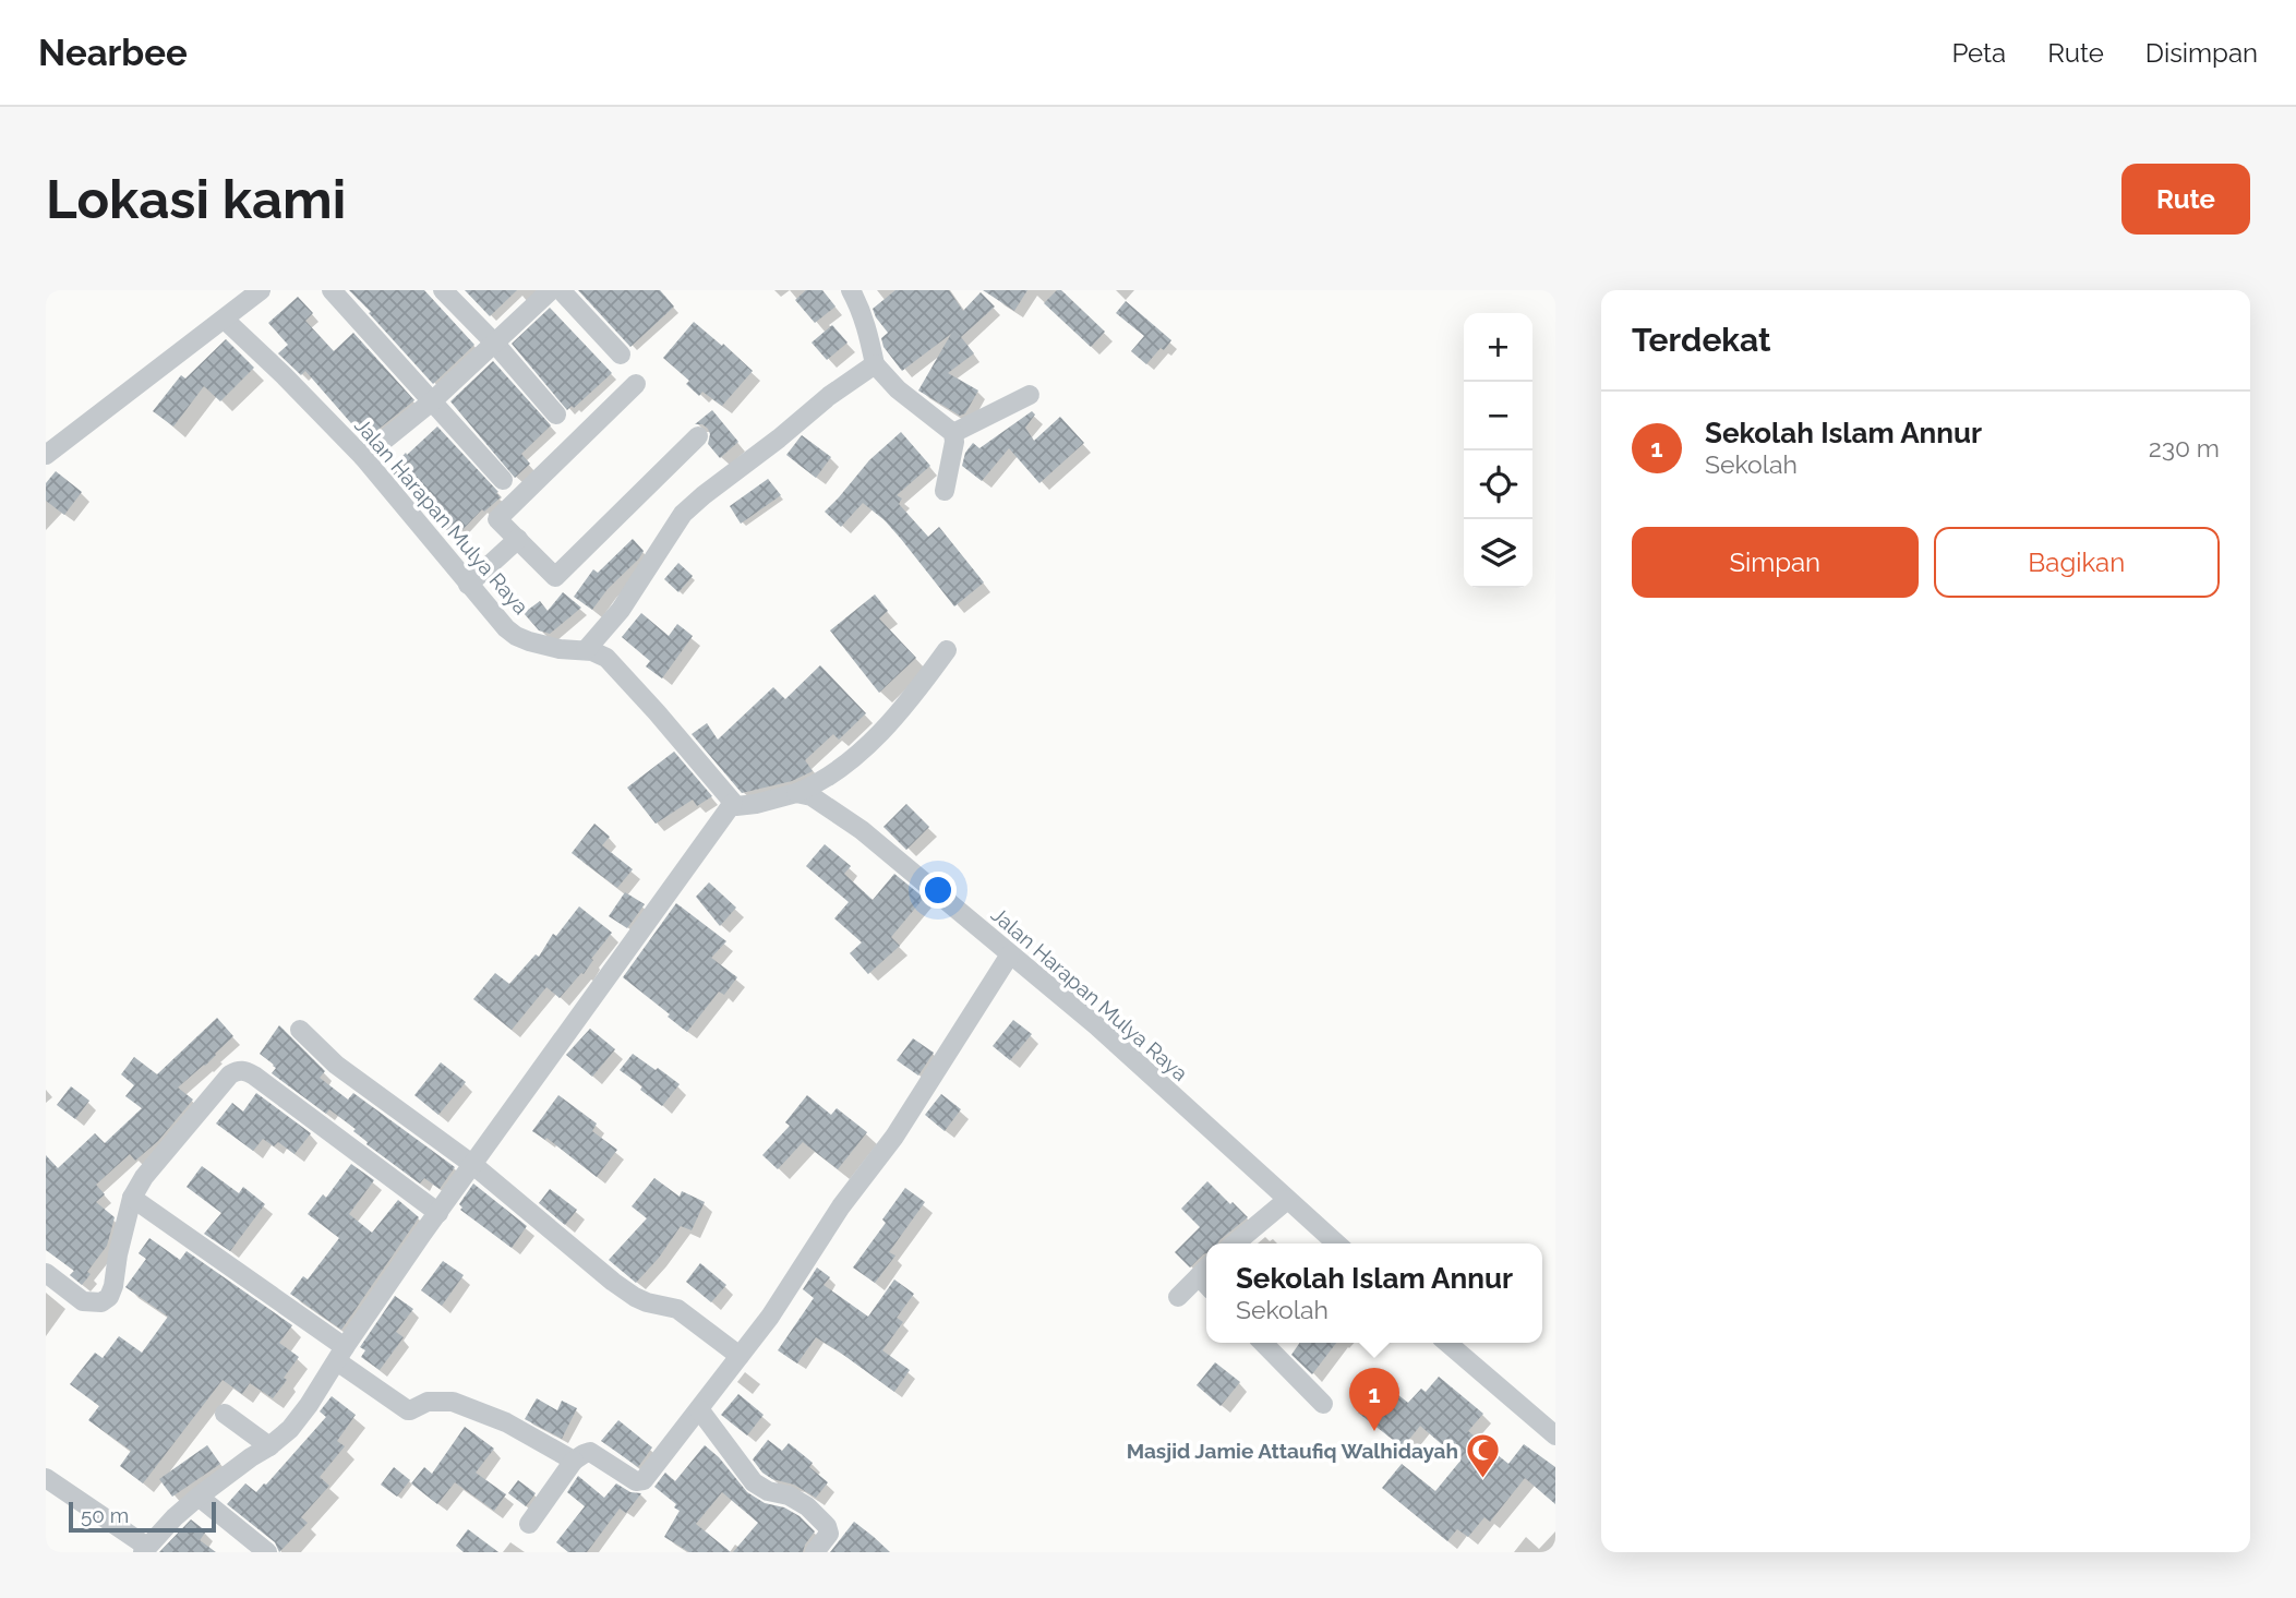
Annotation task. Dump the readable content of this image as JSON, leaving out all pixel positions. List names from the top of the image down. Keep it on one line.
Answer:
{"streets":{"street":["Jalan Harapan Mulya Raya"]},"places":{"mosque":["Masjid Jamie Attaufiq Walhidayah"]},"scale_bar":"50 m","page":{"header":"Nearbee","nav":["Peta","Rute","Disimpan"],"buttons":["Rute",["Simpan","Bagikan"]],"title":"Lokasi kami","heading":"Terdekat","map_buttons":["+","−"],"list":[{"mark":"1","name":"Sekolah Islam Annur","note":"Sekolah","value":"230 m"}],"popup":["Sekolah Islam Annur","Sekolah"],"pins":"1","scale":"50 m"}}
